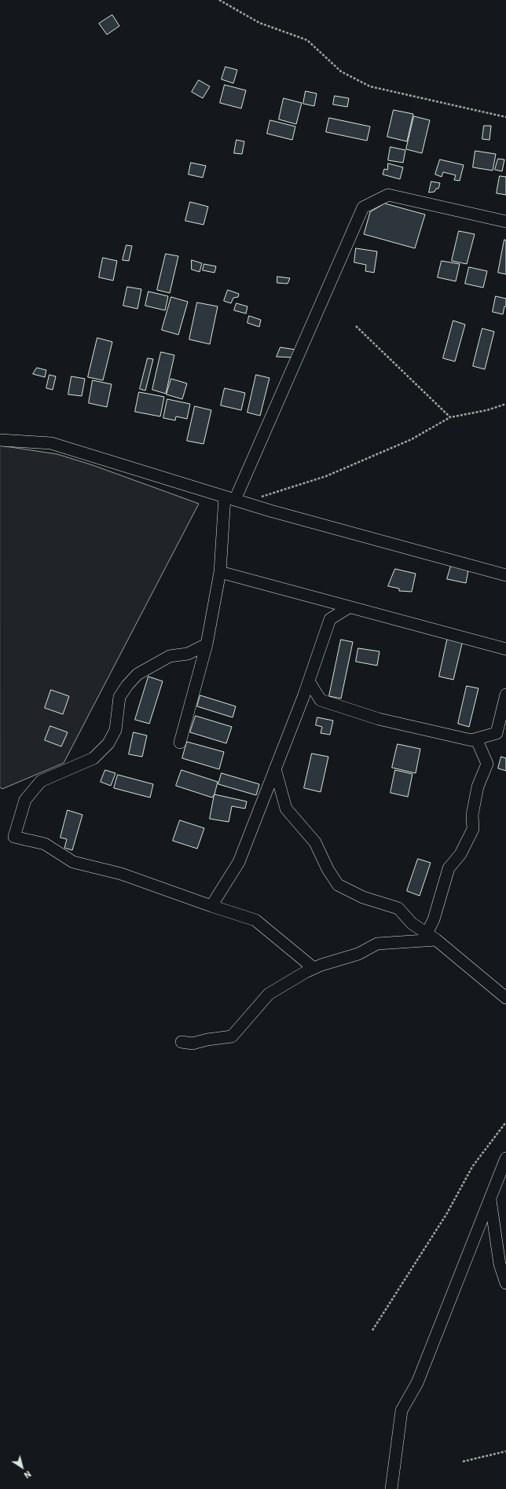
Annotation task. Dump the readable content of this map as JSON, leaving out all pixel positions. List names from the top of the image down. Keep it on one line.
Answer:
{"north":"bottom right"}
